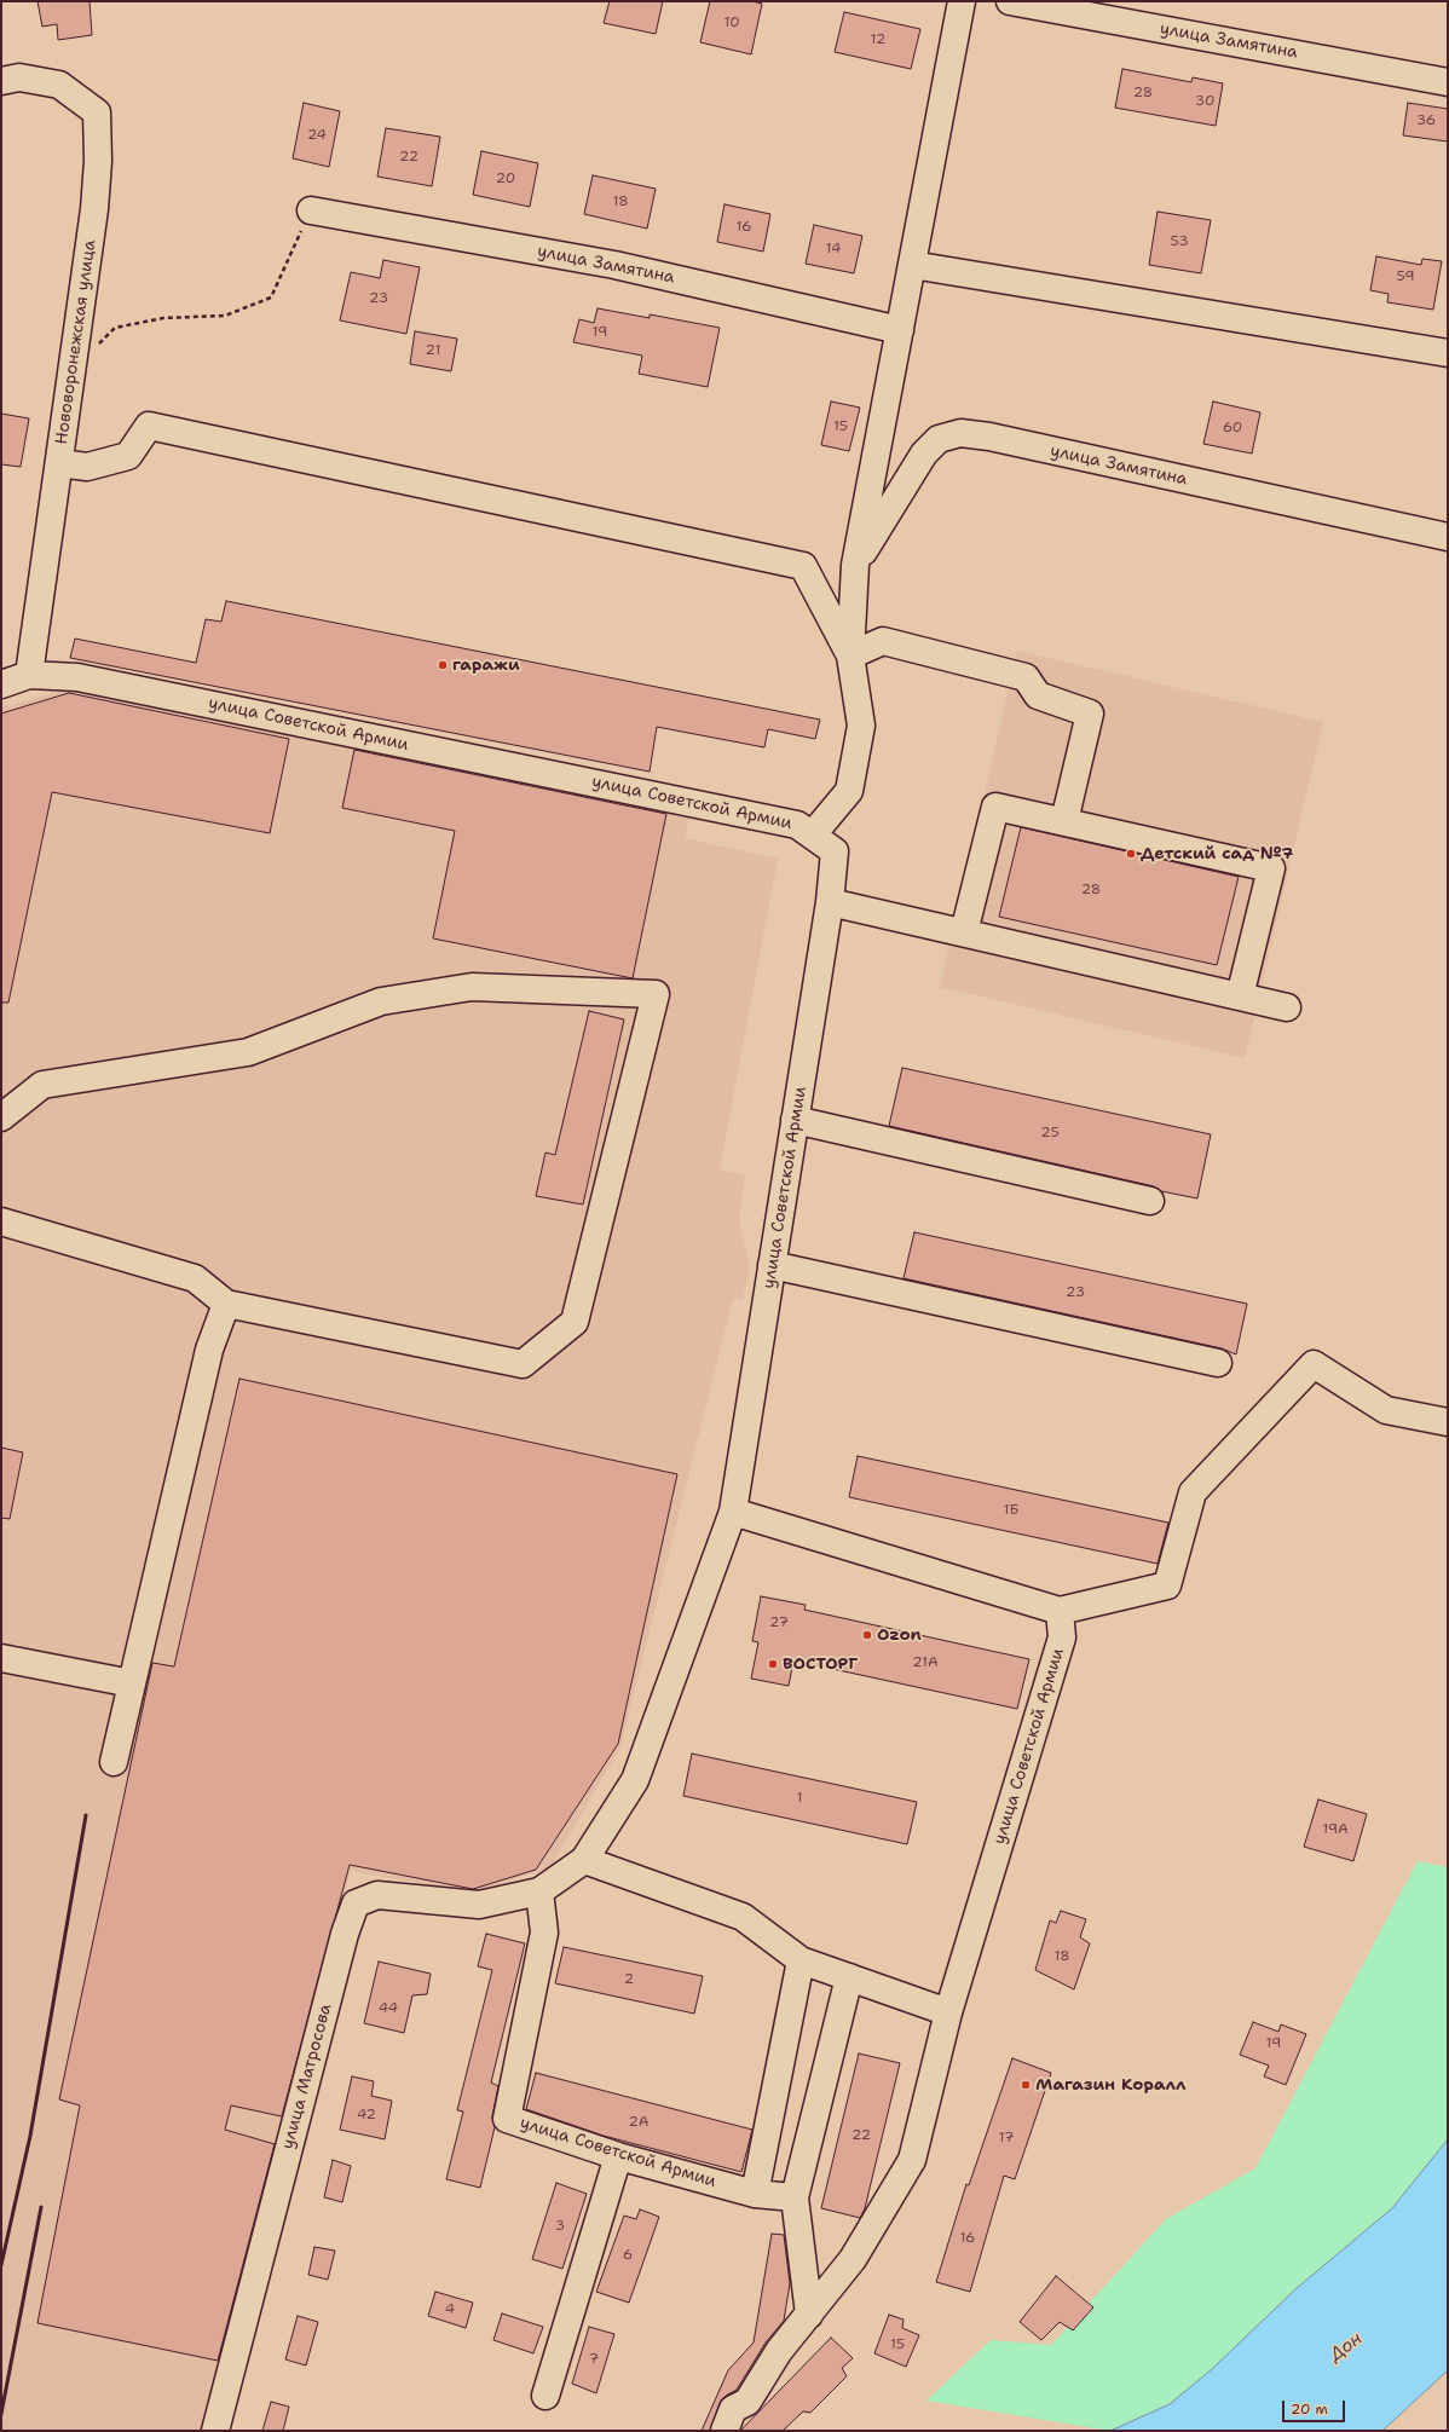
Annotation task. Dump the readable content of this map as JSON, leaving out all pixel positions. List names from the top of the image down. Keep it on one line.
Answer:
{"streets":{"street":["улица Замятина","Нововоронежская улица","улица Советской Армии","улица Матросова"]},"crossings":[["улица Замятина","улица Советской Армии"],["Нововоронежская улица","улица Советской Армии"],["улица Советской Армии","улица Матросова"]],"water":["Дон"],"places":["гаражи","Детский сад №7","Ozon","ВОСТОРГ","Магазин Коралл"],"house_numbers":["10","12","28","30","36","24","22","20","18","16","53","14","59","23","19","21","15","60","28","25","23","1Б","27","21А","1","19А","18","2","44","19","42","2А","22","17","3","16","6","4","15","7"],"scale_bar":"20 m"}
